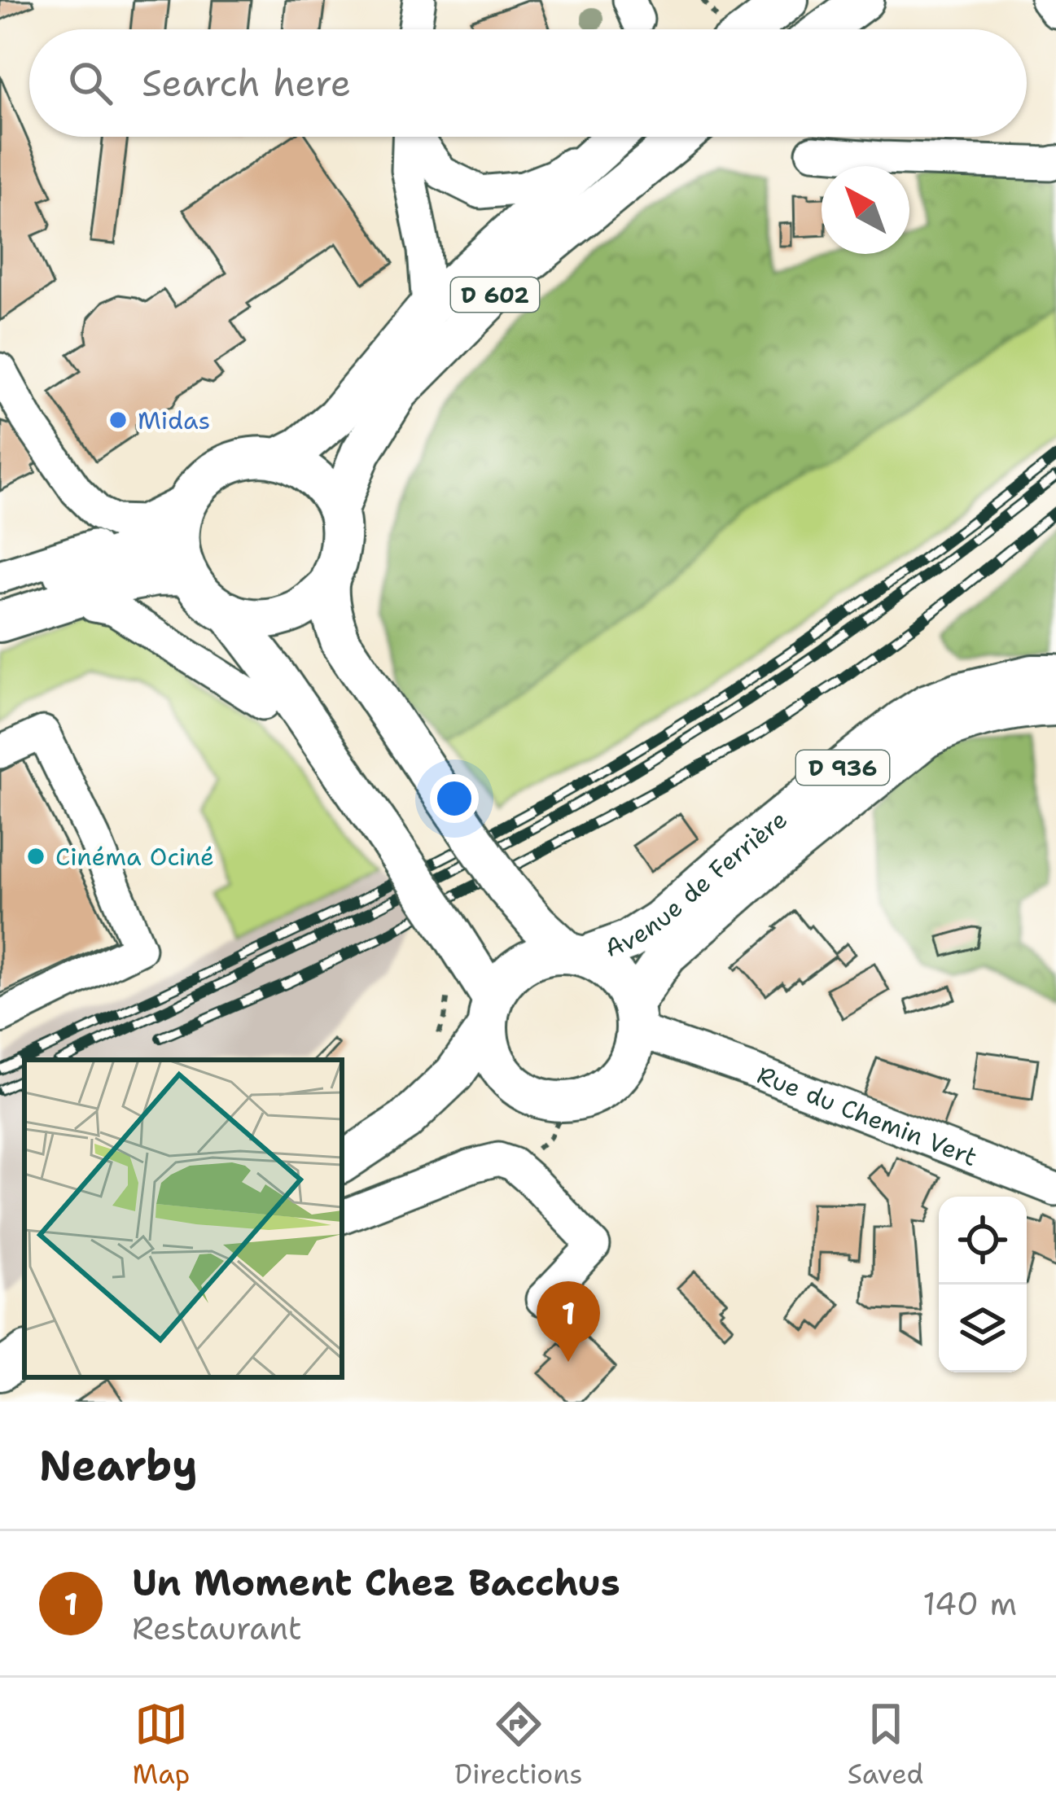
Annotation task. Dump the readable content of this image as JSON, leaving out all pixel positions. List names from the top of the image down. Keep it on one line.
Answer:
{"streets":{"main road":["D 602","D 936","Avenue de Ferrière"],"street":["Rue du Chemin Vert"]},"crossings":[["Avenue de Ferrière","Rue du Chemin Vert"]],"places":["Midas","Cinéma Ociné"],"north":"top left","page":{"search":"Search here","pins":"1","heading":"Nearby","list":[{"mark":"1","name":"Un Moment Chez Bacchus","note":"Restaurant","value":"140 m"}],"nav":["Map","Directions","Saved"]}}
